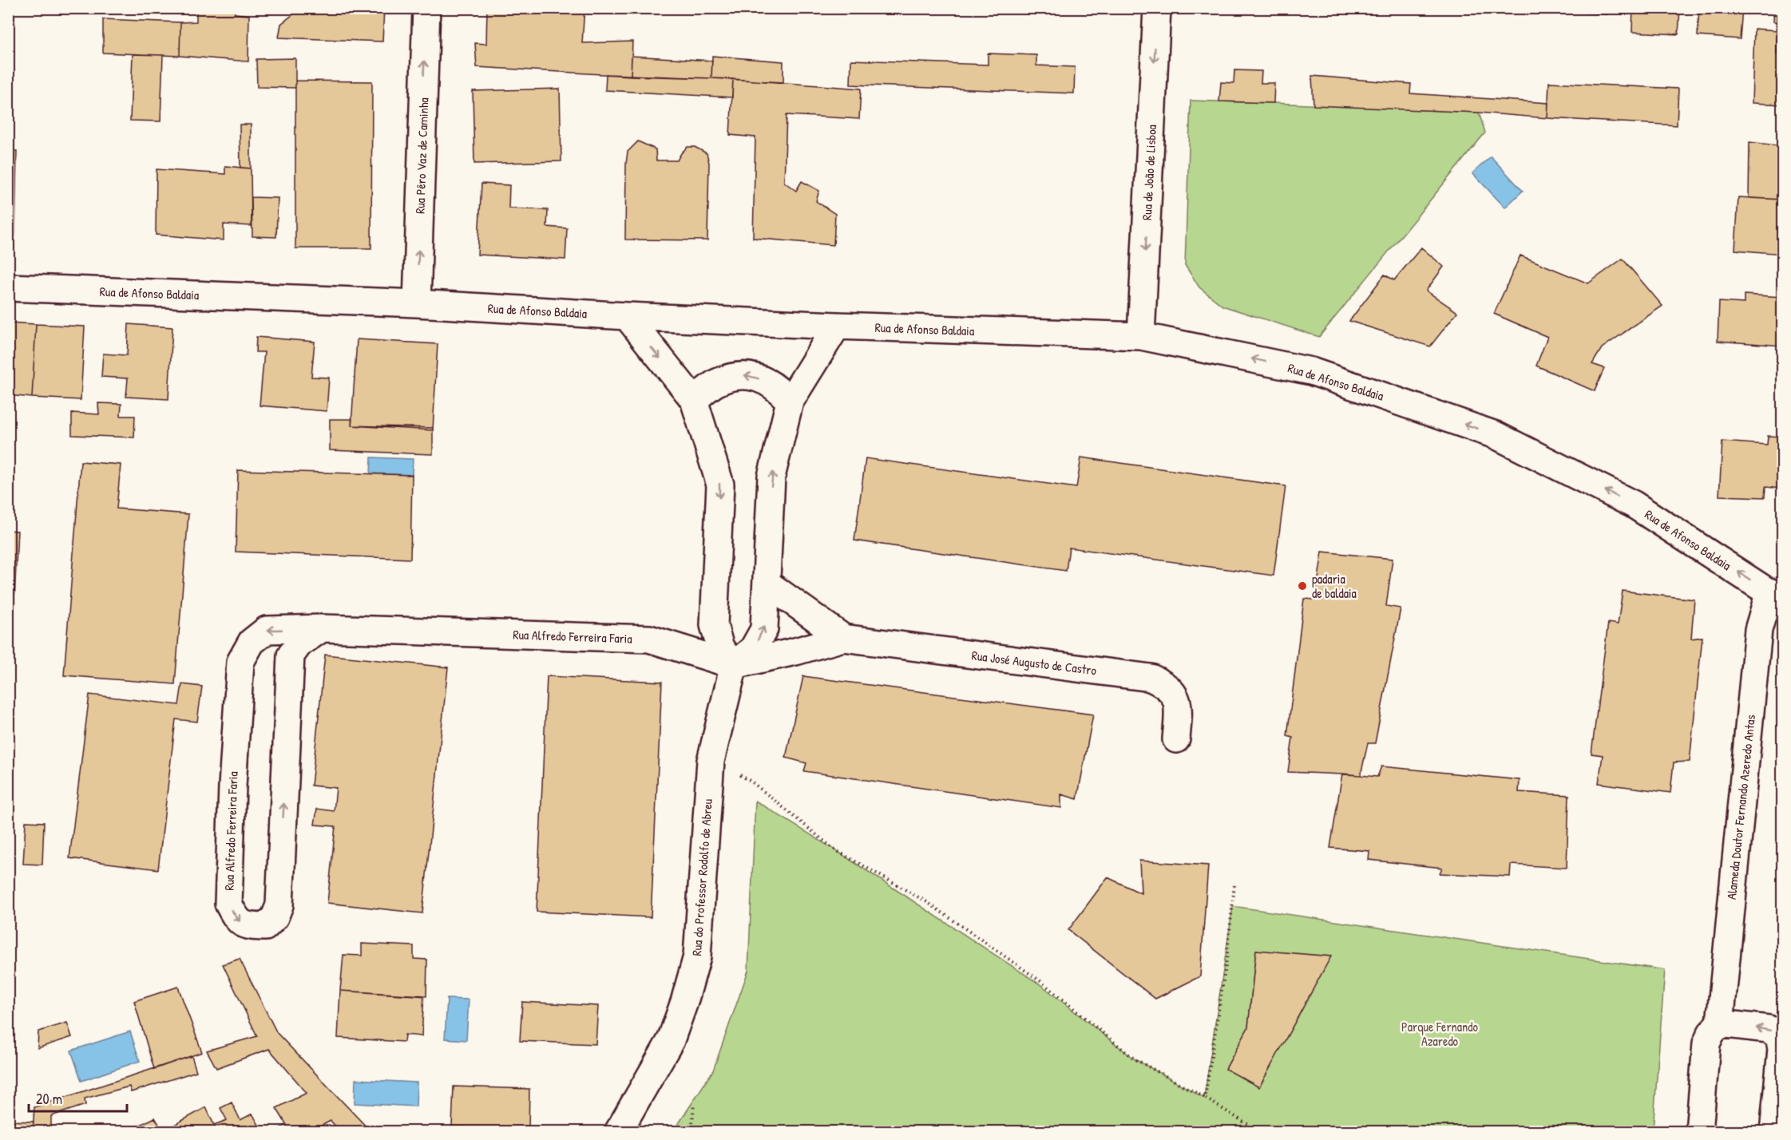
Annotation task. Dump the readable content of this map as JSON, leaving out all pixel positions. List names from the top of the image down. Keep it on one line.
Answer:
{"streets":{"street":["Rua Pêro Vaz de Caminha","Rua de João de Lisboa","Rua de Afonso Baldaia","Rua Alfredo Ferreira Faria","Rua José Augusto de Castro","Alameda Doutor Fernando Azeredo Antas","Rua do Professor Rodolfo de Abreu"]},"crossings":[["Rua Pêro Vaz de Caminha","Rua de Afonso Baldaia"],["Rua de João de Lisboa","Rua de Afonso Baldaia"],["Rua de Afonso Baldaia","Alameda Doutor Fernando Azeredo Antas"],["Rua Alfredo Ferreira Faria","Rua José Augusto de Castro"],["Rua Alfredo Ferreira Faria","Rua do Professor Rodolfo de Abreu"],["Rua José Augusto de Castro","Rua do Professor Rodolfo de Abreu"]],"one_way":["Rua Pêro Vaz de Caminha","Rua de João de Lisboa","Rua de Afonso Baldaia"],"parks":["Parque Fernando Azaredo"],"places":["padaria de baldaia"],"scale_bar":"20 m"}
